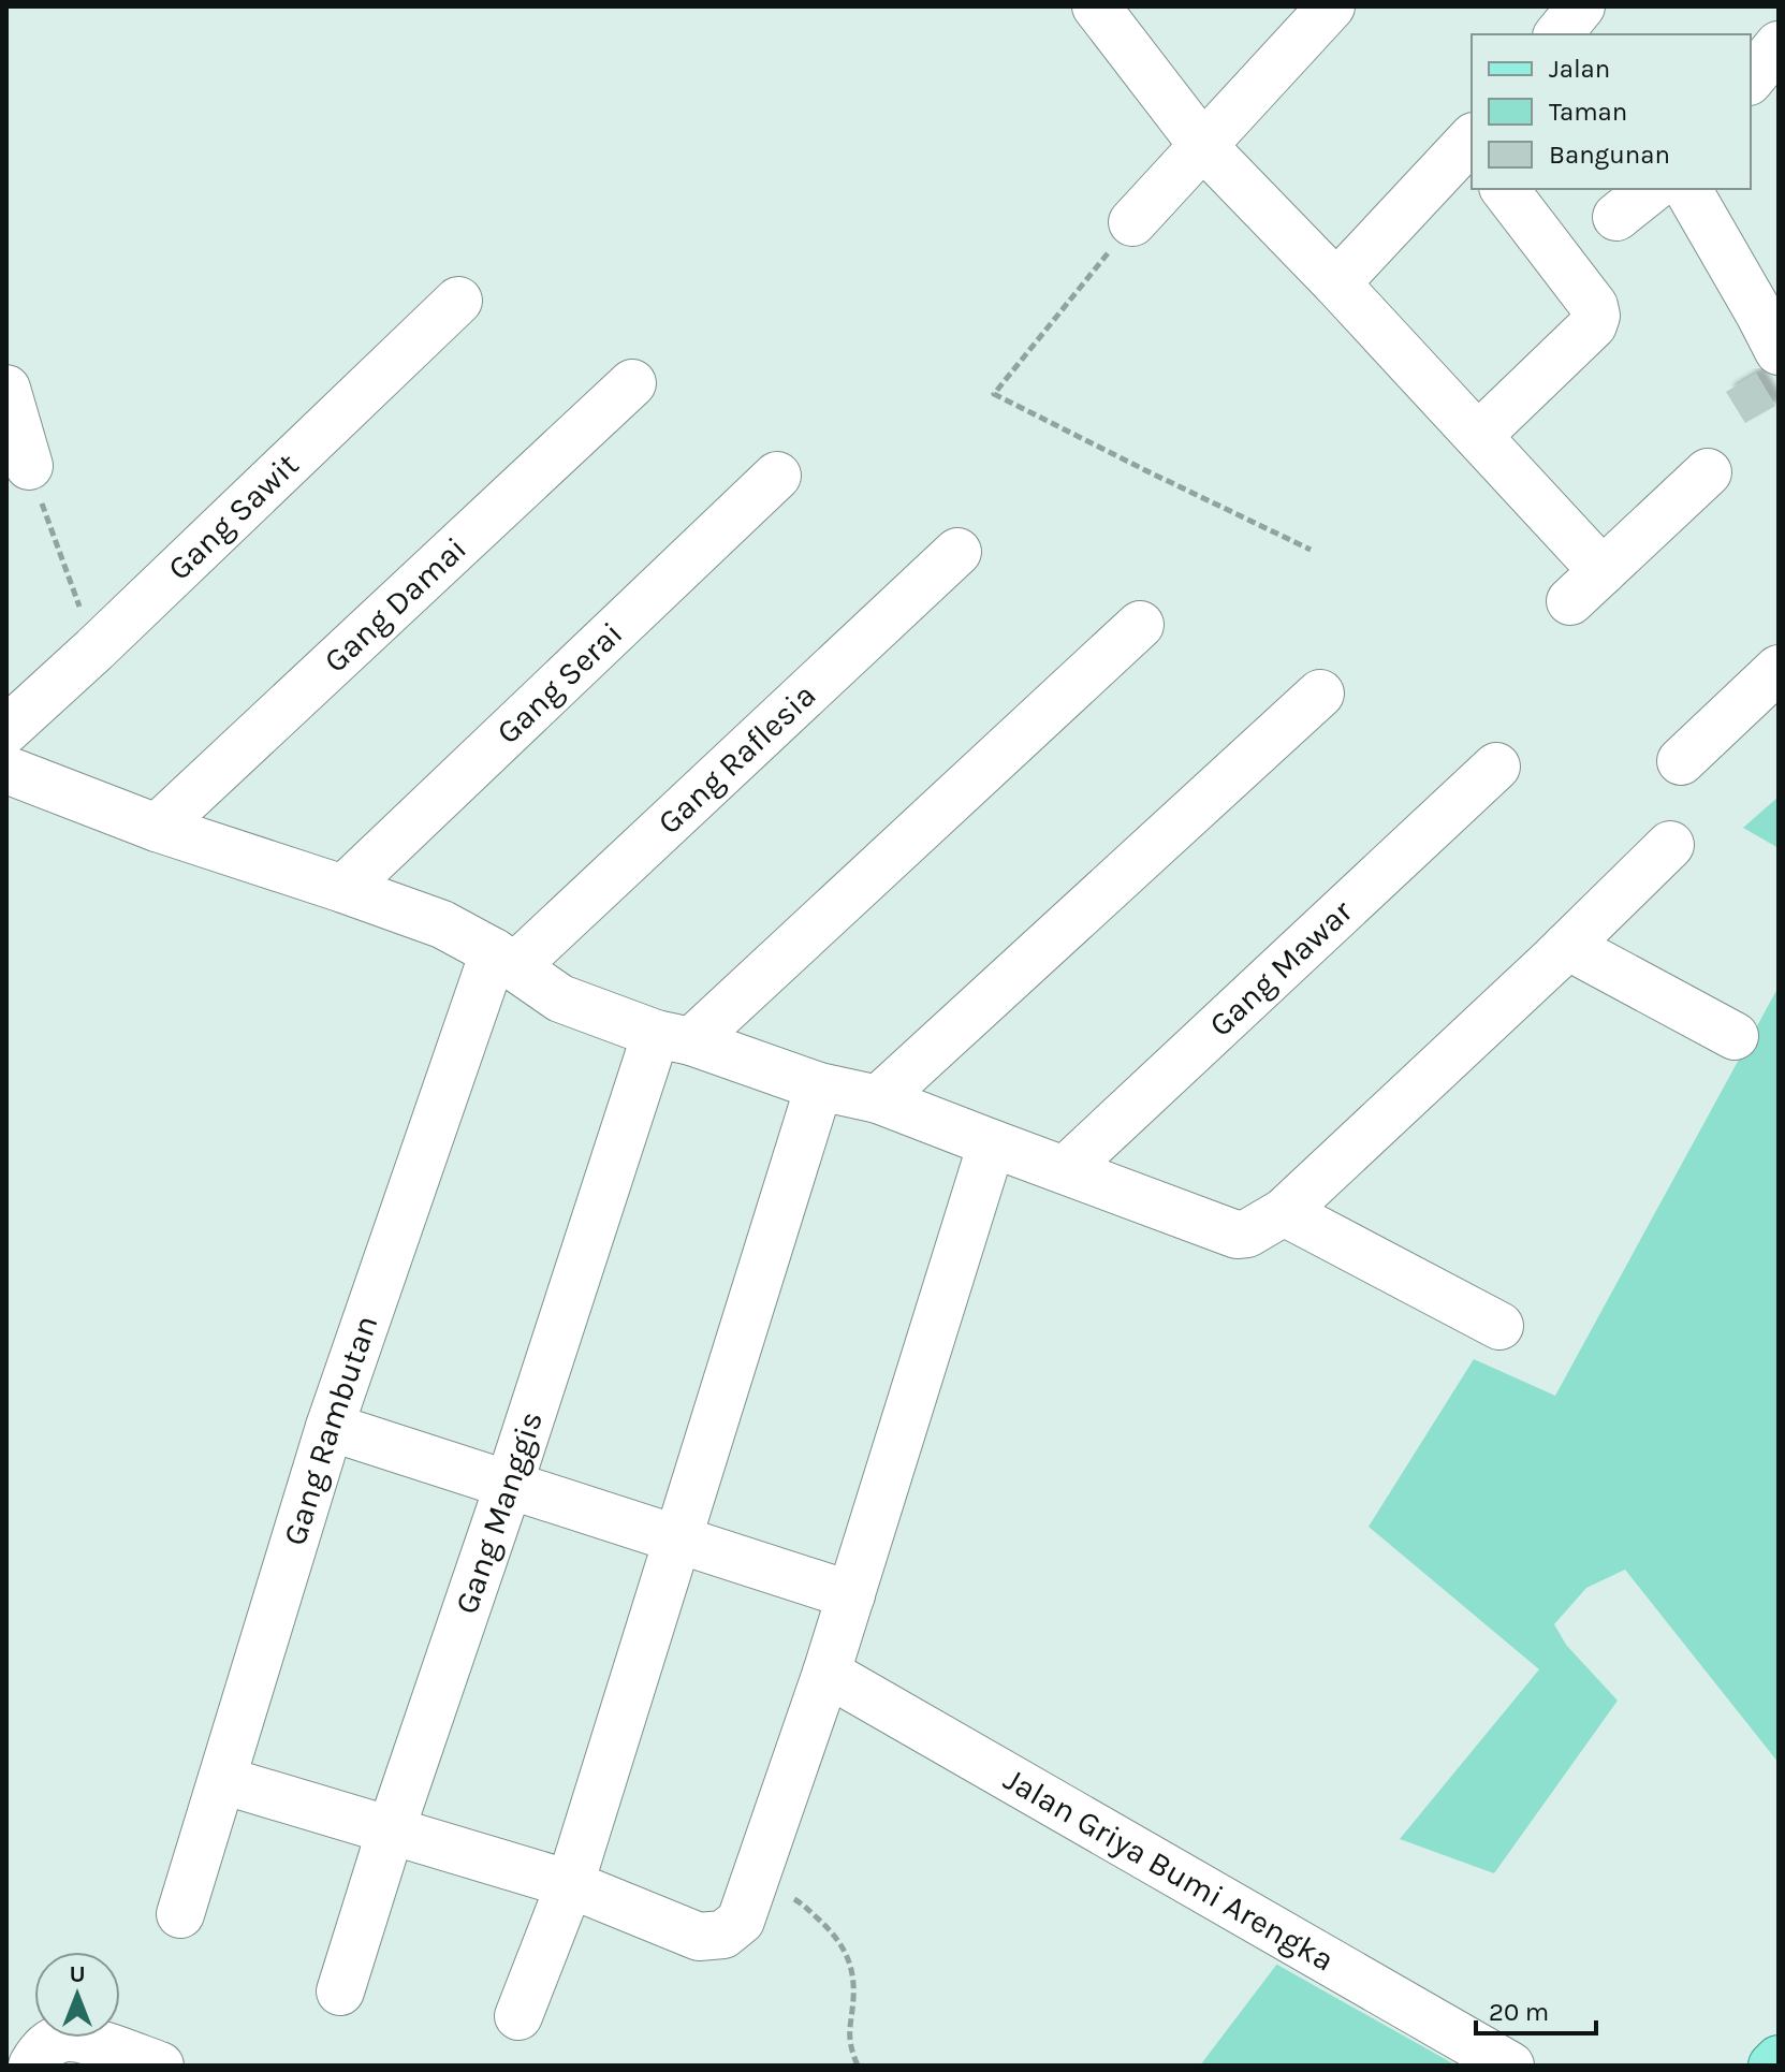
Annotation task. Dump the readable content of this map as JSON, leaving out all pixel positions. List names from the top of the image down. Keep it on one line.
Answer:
{"streets":{"street":["Gang Sawit","Gang Damai","Gang Serai","Gang Raflesia","Gang Mawar","Gang Rambutan","Gang Manggis","Jalan Griya Bumi Arengka"]},"crossings":[["Gang Raflesia","Gang Rambutan"]],"legend":["Jalan","Taman","Bangunan"],"scale_bar":"20 m","north":"top"}
